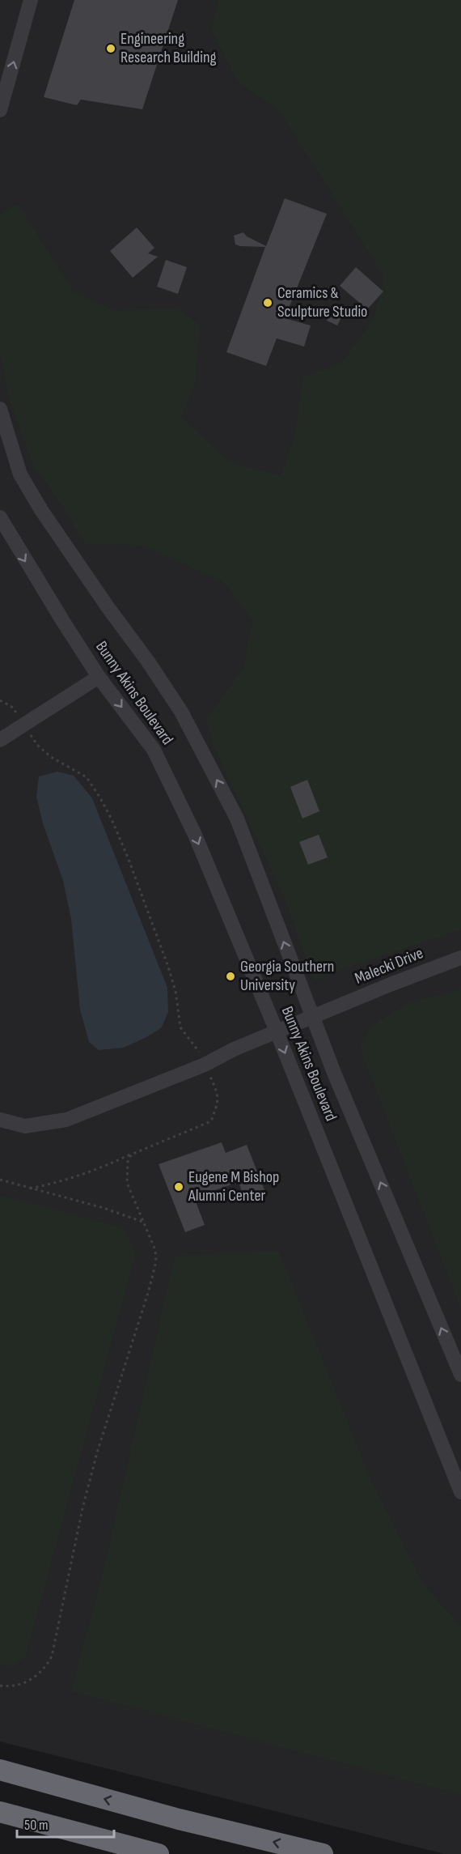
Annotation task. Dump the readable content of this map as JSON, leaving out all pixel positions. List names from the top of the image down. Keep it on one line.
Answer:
{"streets":{"street":["Bunny Akins Boulevard","Malecki Drive"]},"crossings":[["Bunny Akins Boulevard","Malecki Drive"]],"places":["Engineering Research Building","Ceramics & Sculpture Studio","Georgia Southern University","Eugene M Bishop Alumni Center"],"scale_bar":"50 m"}
